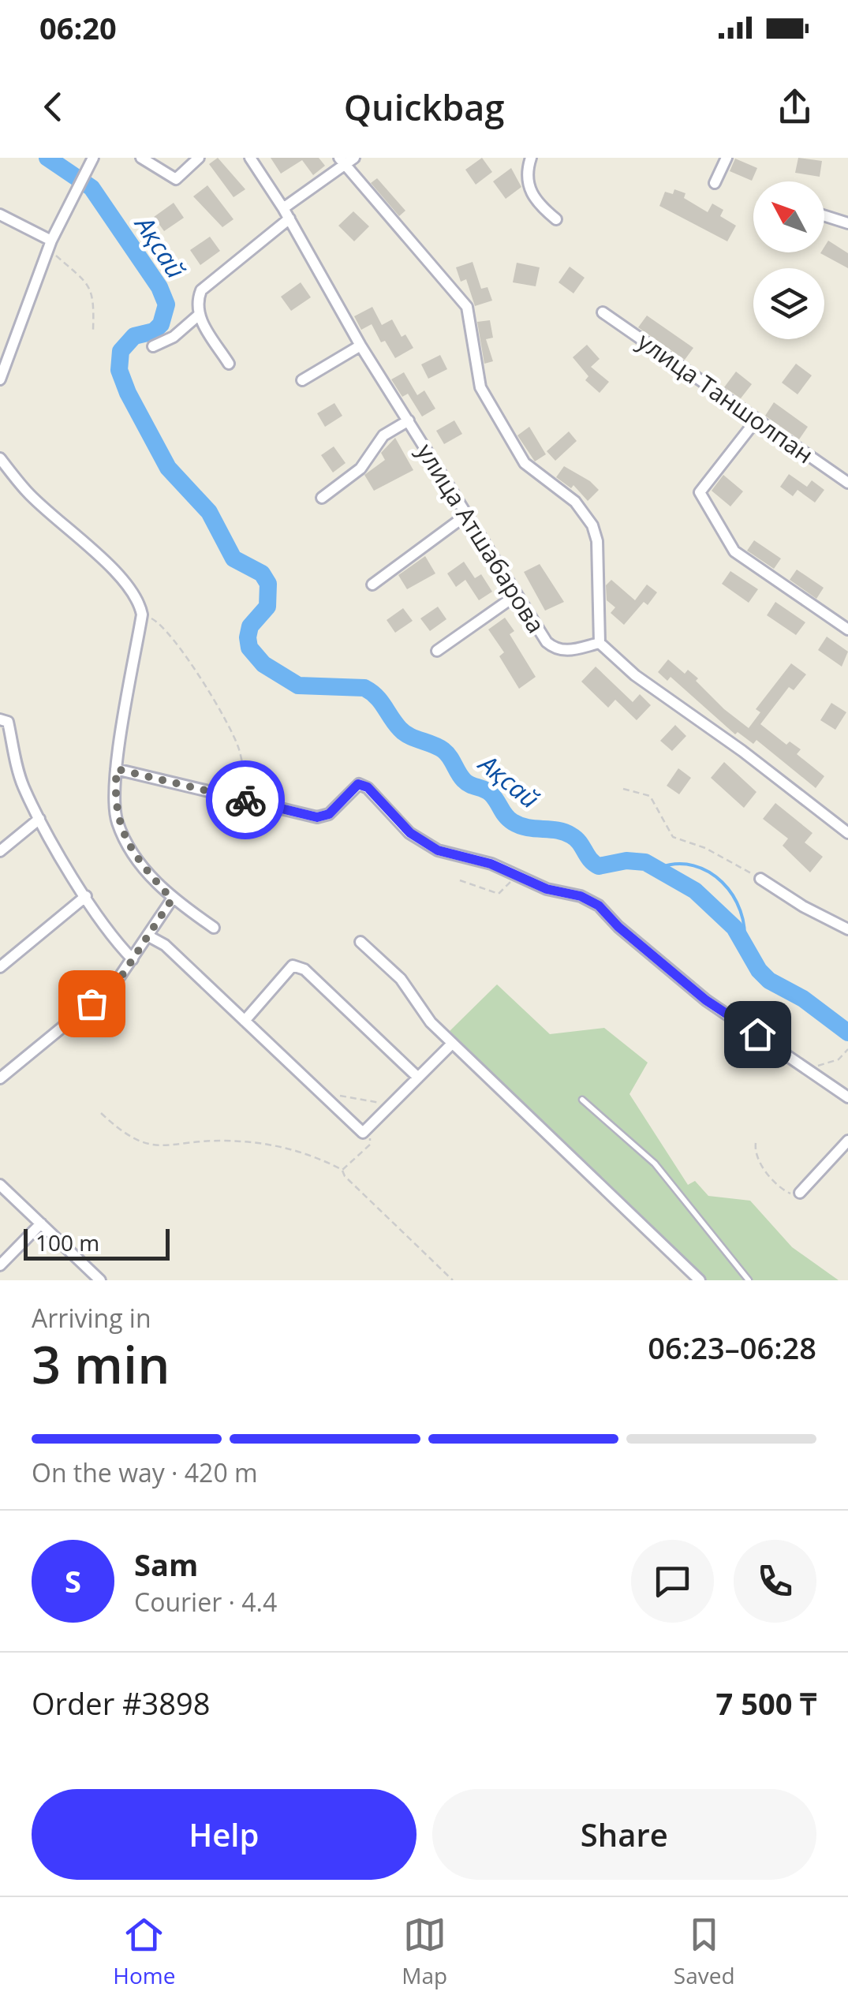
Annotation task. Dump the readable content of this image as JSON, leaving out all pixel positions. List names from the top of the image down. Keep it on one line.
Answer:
{"streets":{"street":["улица Таншолпан","улица Атшабарова"]},"water":["Ақсай"],"scale_bar":"100 m","north":"top left","page":{"status":"06:20","header":"Quickbag","scale":"100 m","heading":["3 min","Arriving in","06:23–06:28"],"panel":["Sam","Courier · 4.4","Order #3898","7 500 ₸"],"bar":"On the way · 420 m","round":"S","buttons":["Help","Share"],"tabs":["Home","Map","Saved"]}}
